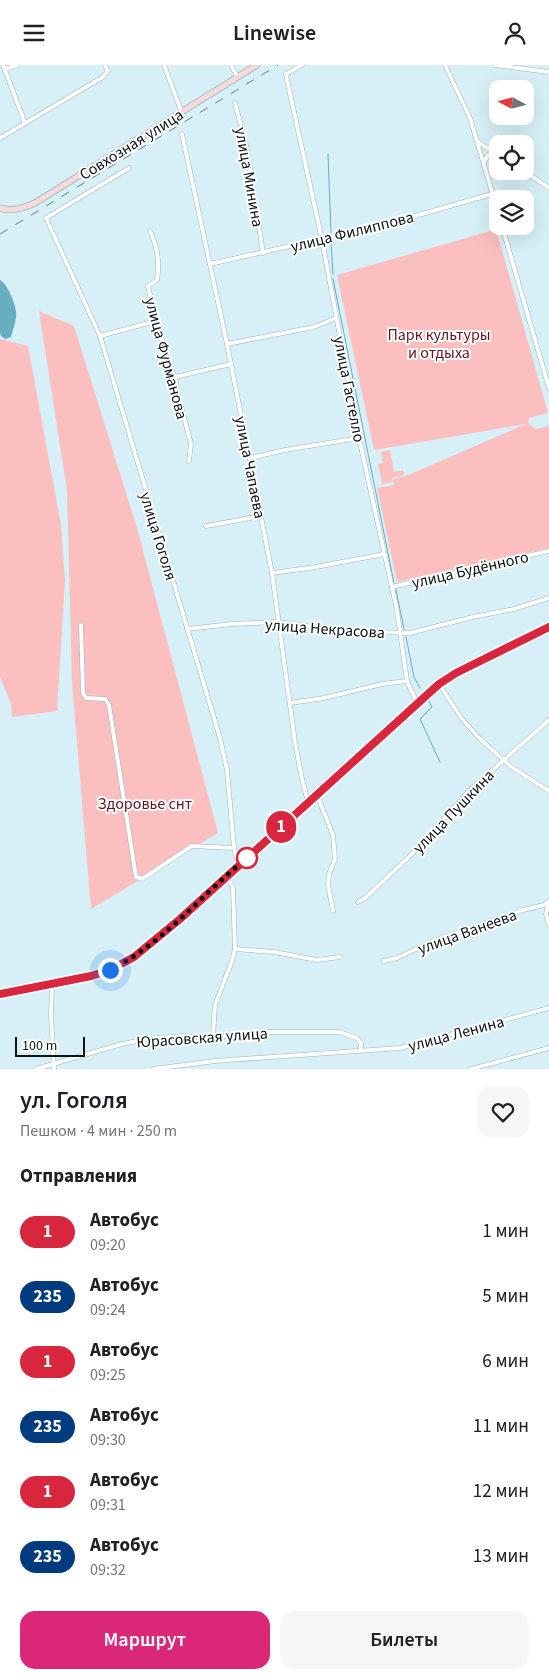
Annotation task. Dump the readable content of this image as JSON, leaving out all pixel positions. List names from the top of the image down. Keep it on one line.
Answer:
{"streets":{"street":["Совхозная улица","улица Минина","улица Филиппова","улица Фурманова","улица Гастелло","улица Чапаева","улица Гоголя","улица Будённого","улица Некрасова","улица Пушкина","улица Ванеева","улица Ленина","Юрасовская улица"]},"crossings":[["улица Минина","улица Филиппова"],["улица Филиппова","улица Гастелло"],["улица Филиппова","улица Чапаева"],["улица Гастелло","улица Будённого"],["улица Гастелло","улица Некрасова"],["улица Чапаева","улица Некрасова"],["улица Гоголя","улица Некрасова"],["улица Ленина","Юрасовская улица"]],"parks":["Парк культуры и отдыха","Здоровье снт"],"lines":["bus line 1"],"scale_bar":"100 m","north":"left","page":{"header":"Linewise","on_map":"1","scale":"100 m","heading":[["ул. Гоголя","Пешком · 4 мин · 250 m"],"Отправления"],"list":[{"mark":"1","name":"Автобус","note":"09:20","value":"1 мин"},{"mark":"235","name":"Автобус","note":"09:24","value":"5 мин"},{"mark":"1","name":"Автобус","note":"09:25","value":"6 мин"},{"mark":"235","name":"Автобус","note":"09:30","value":"11 мин"},{"mark":"1","name":"Автобус","note":"09:31","value":"12 мин"},{"mark":"235","name":"Автобус","note":"09:32","value":"13 мин"}],"buttons":["Маршрут","Билеты"]}}
